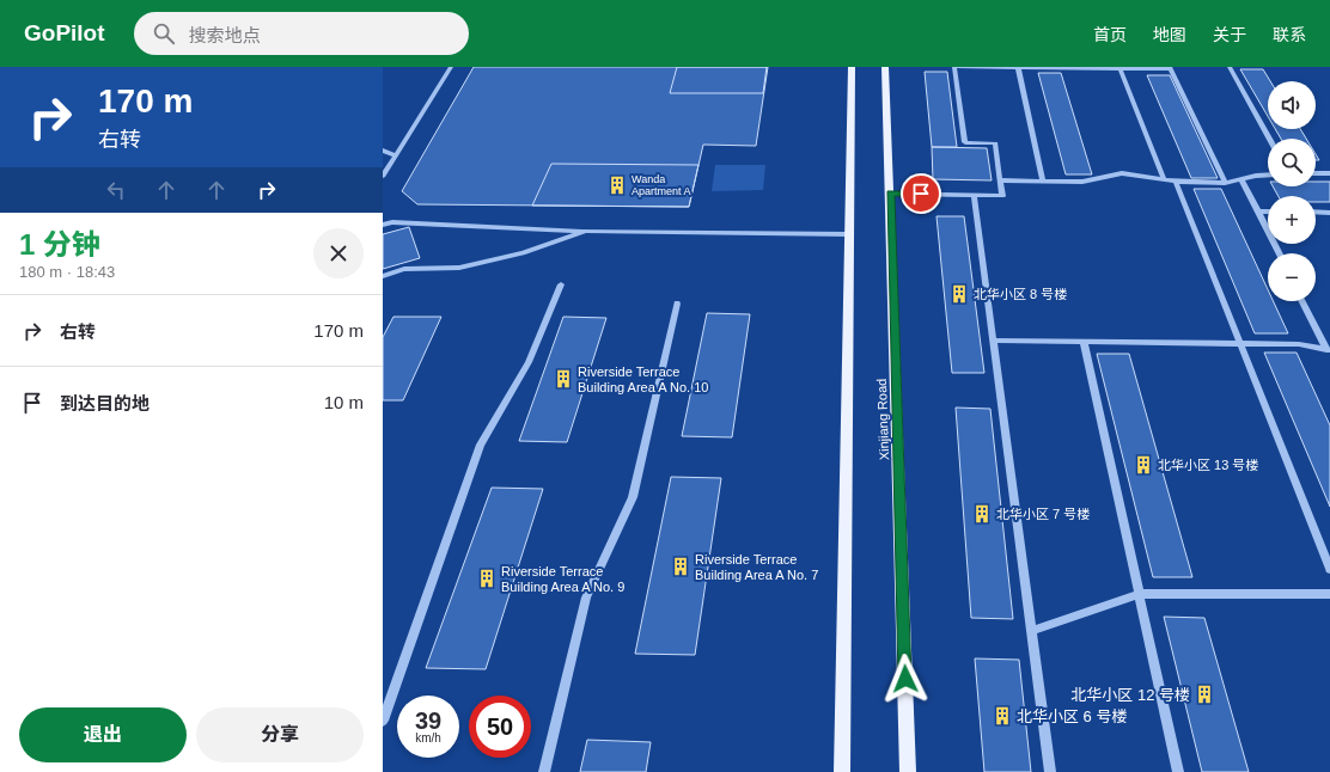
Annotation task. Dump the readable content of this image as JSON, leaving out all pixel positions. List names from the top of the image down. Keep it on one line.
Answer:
{"streets":{"main road":["Xinjiang Road"]},"places":{"building":["Wanda Apartment A","北华小区 8 号楼","Riverside Terrace Building Area A No. 10","北华小区 13 号楼","北华小区 7 号楼","Riverside Terrace Building Area A No. 7","Riverside Terrace Building Area A No. 9","北华小区 12 号楼","北华小区 6 号楼"]},"page":{"header":"GoPilot","search":"搜索地点","nav":["首页","地图","关于","联系"],"turn":["170 m","右转"],"map_buttons":["+","−"],"heading":["1 分钟","180 m · 18:43"],"list":[{"name":"右转","value":"170 m"},{"name":"到达目的地","value":"10 m"}],"speed":"39 km/h","limit":"50","buttons":["退出","分享"]}}
